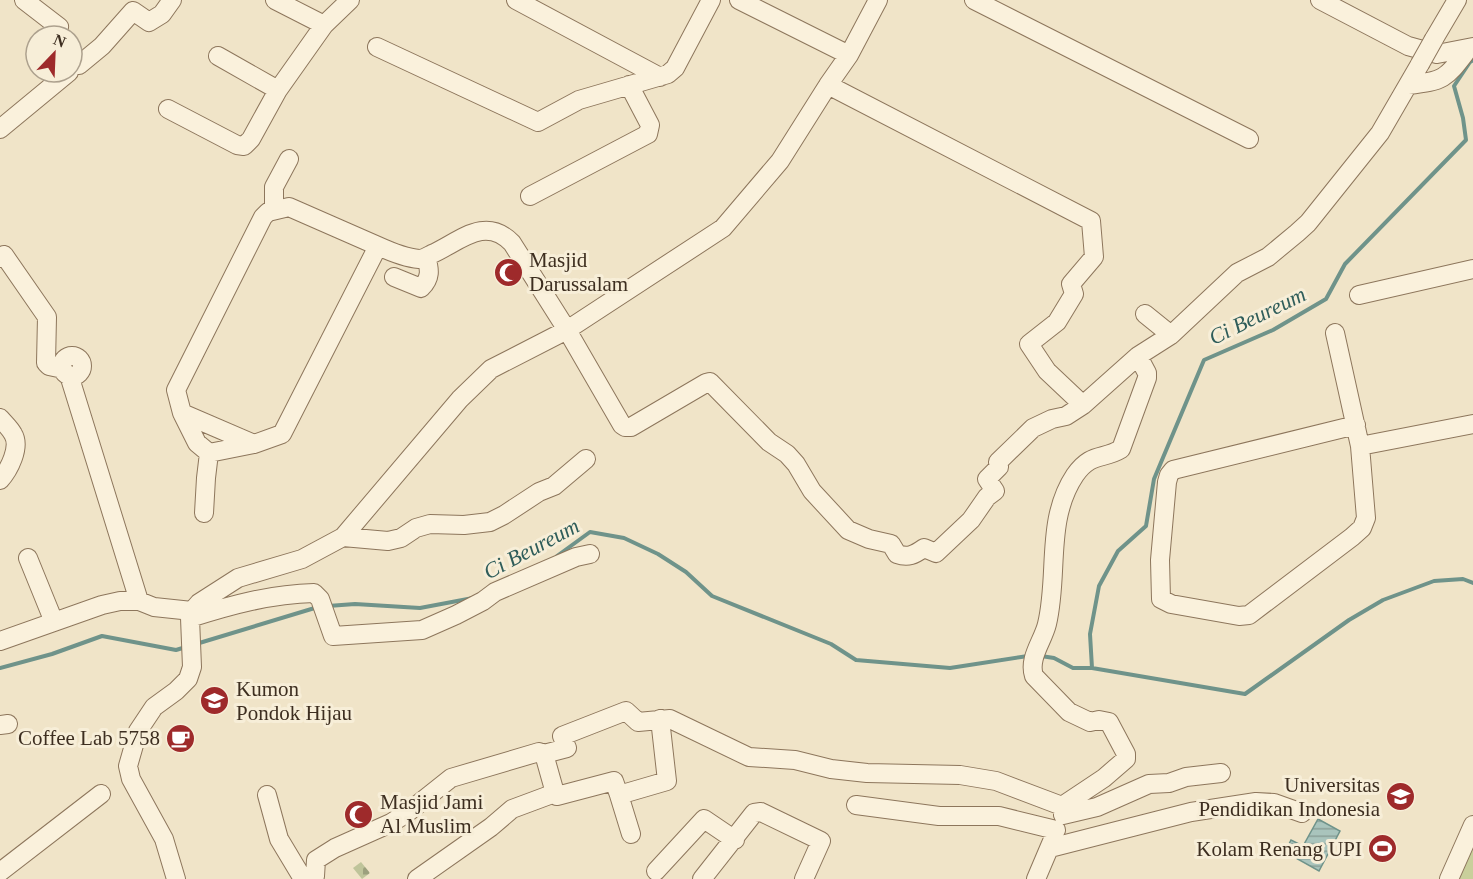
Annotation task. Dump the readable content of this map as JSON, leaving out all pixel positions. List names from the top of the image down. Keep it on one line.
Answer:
{"water":["Ci Beureum"],"places":{"mosque":["Masjid Darussalam","Masjid Jami Al Muslim"],"school or university":["Kumon Pondok Hijau","Universitas Pendidikan Indonesia"],"cafe":["Coffee Lab 5758"],"sports":["Kolam Renang UPI"]},"north":"top right"}
